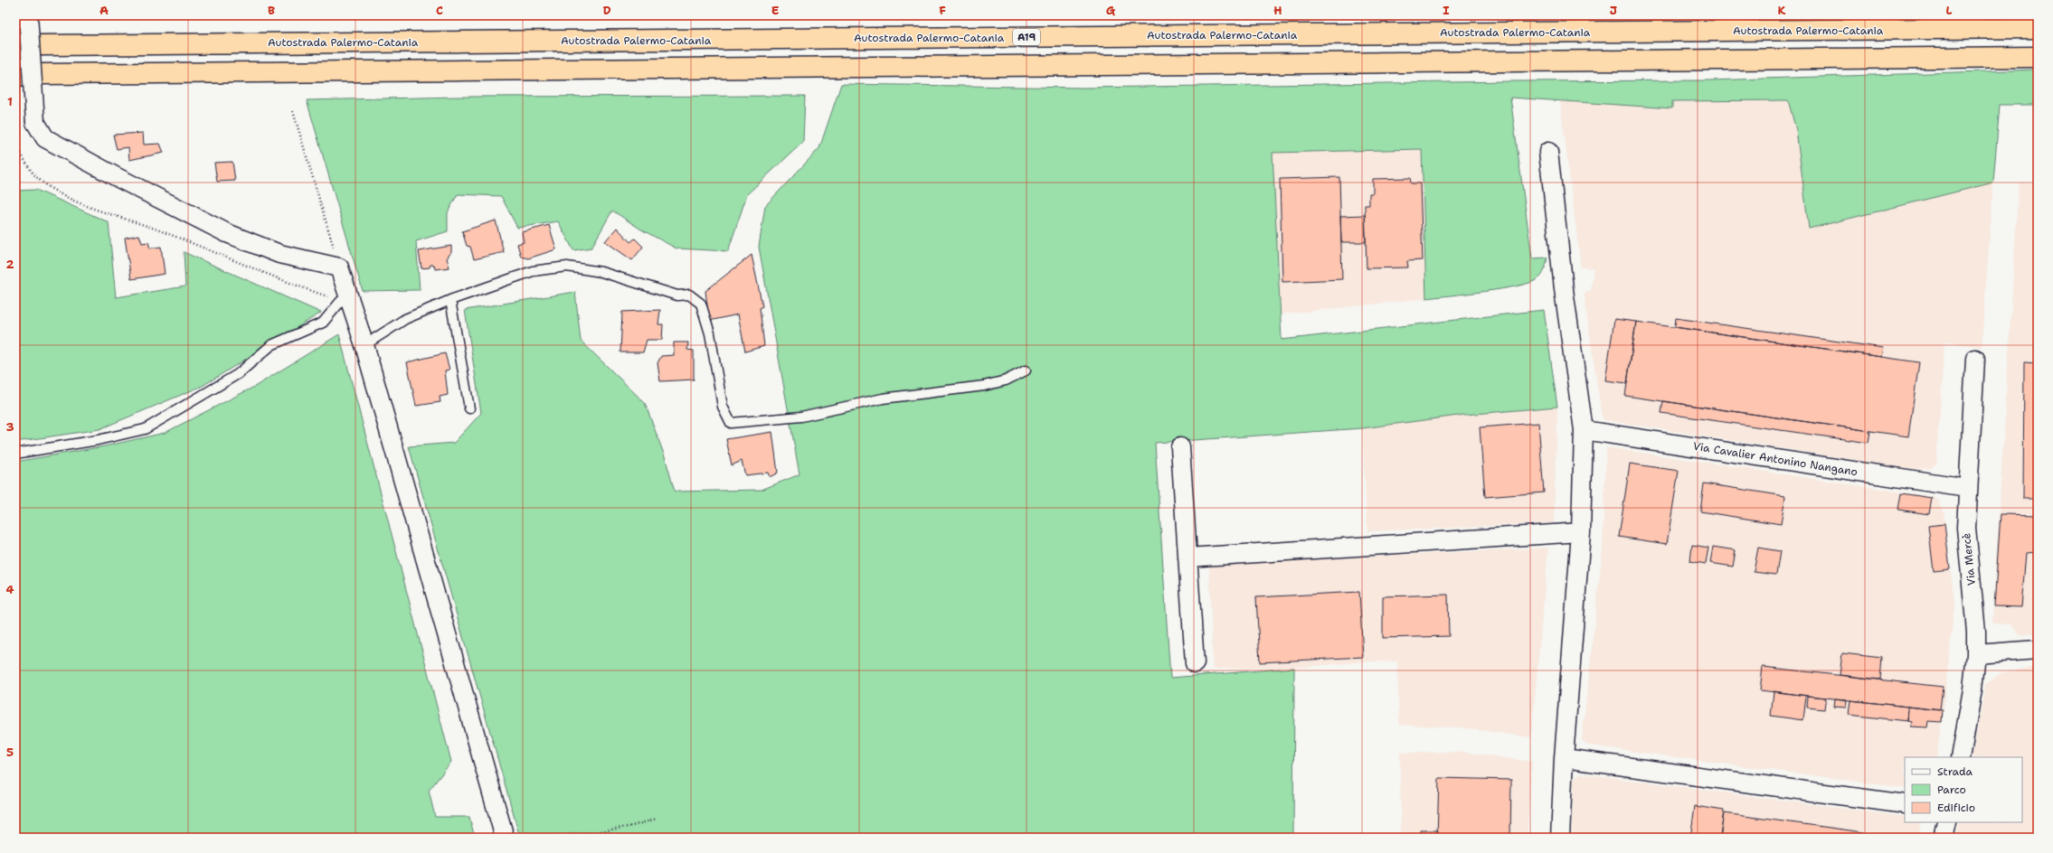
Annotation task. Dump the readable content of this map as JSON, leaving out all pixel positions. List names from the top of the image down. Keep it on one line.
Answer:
{"streets":{"highway":["Autostrada Palermo-Catania","A19"],"street":["Via Cavalier Antonino Nangano","Via Mercè"]},"crossings":[["Via Cavalier Antonino Nangano","Via Mercè"]],"legend":["Strada","Parco","Edificio"],"grid":{"columns":["A","B","C","D","E","F","G","H","I","J","K","L"],"rows":["1","2","3","4","5"]}}
